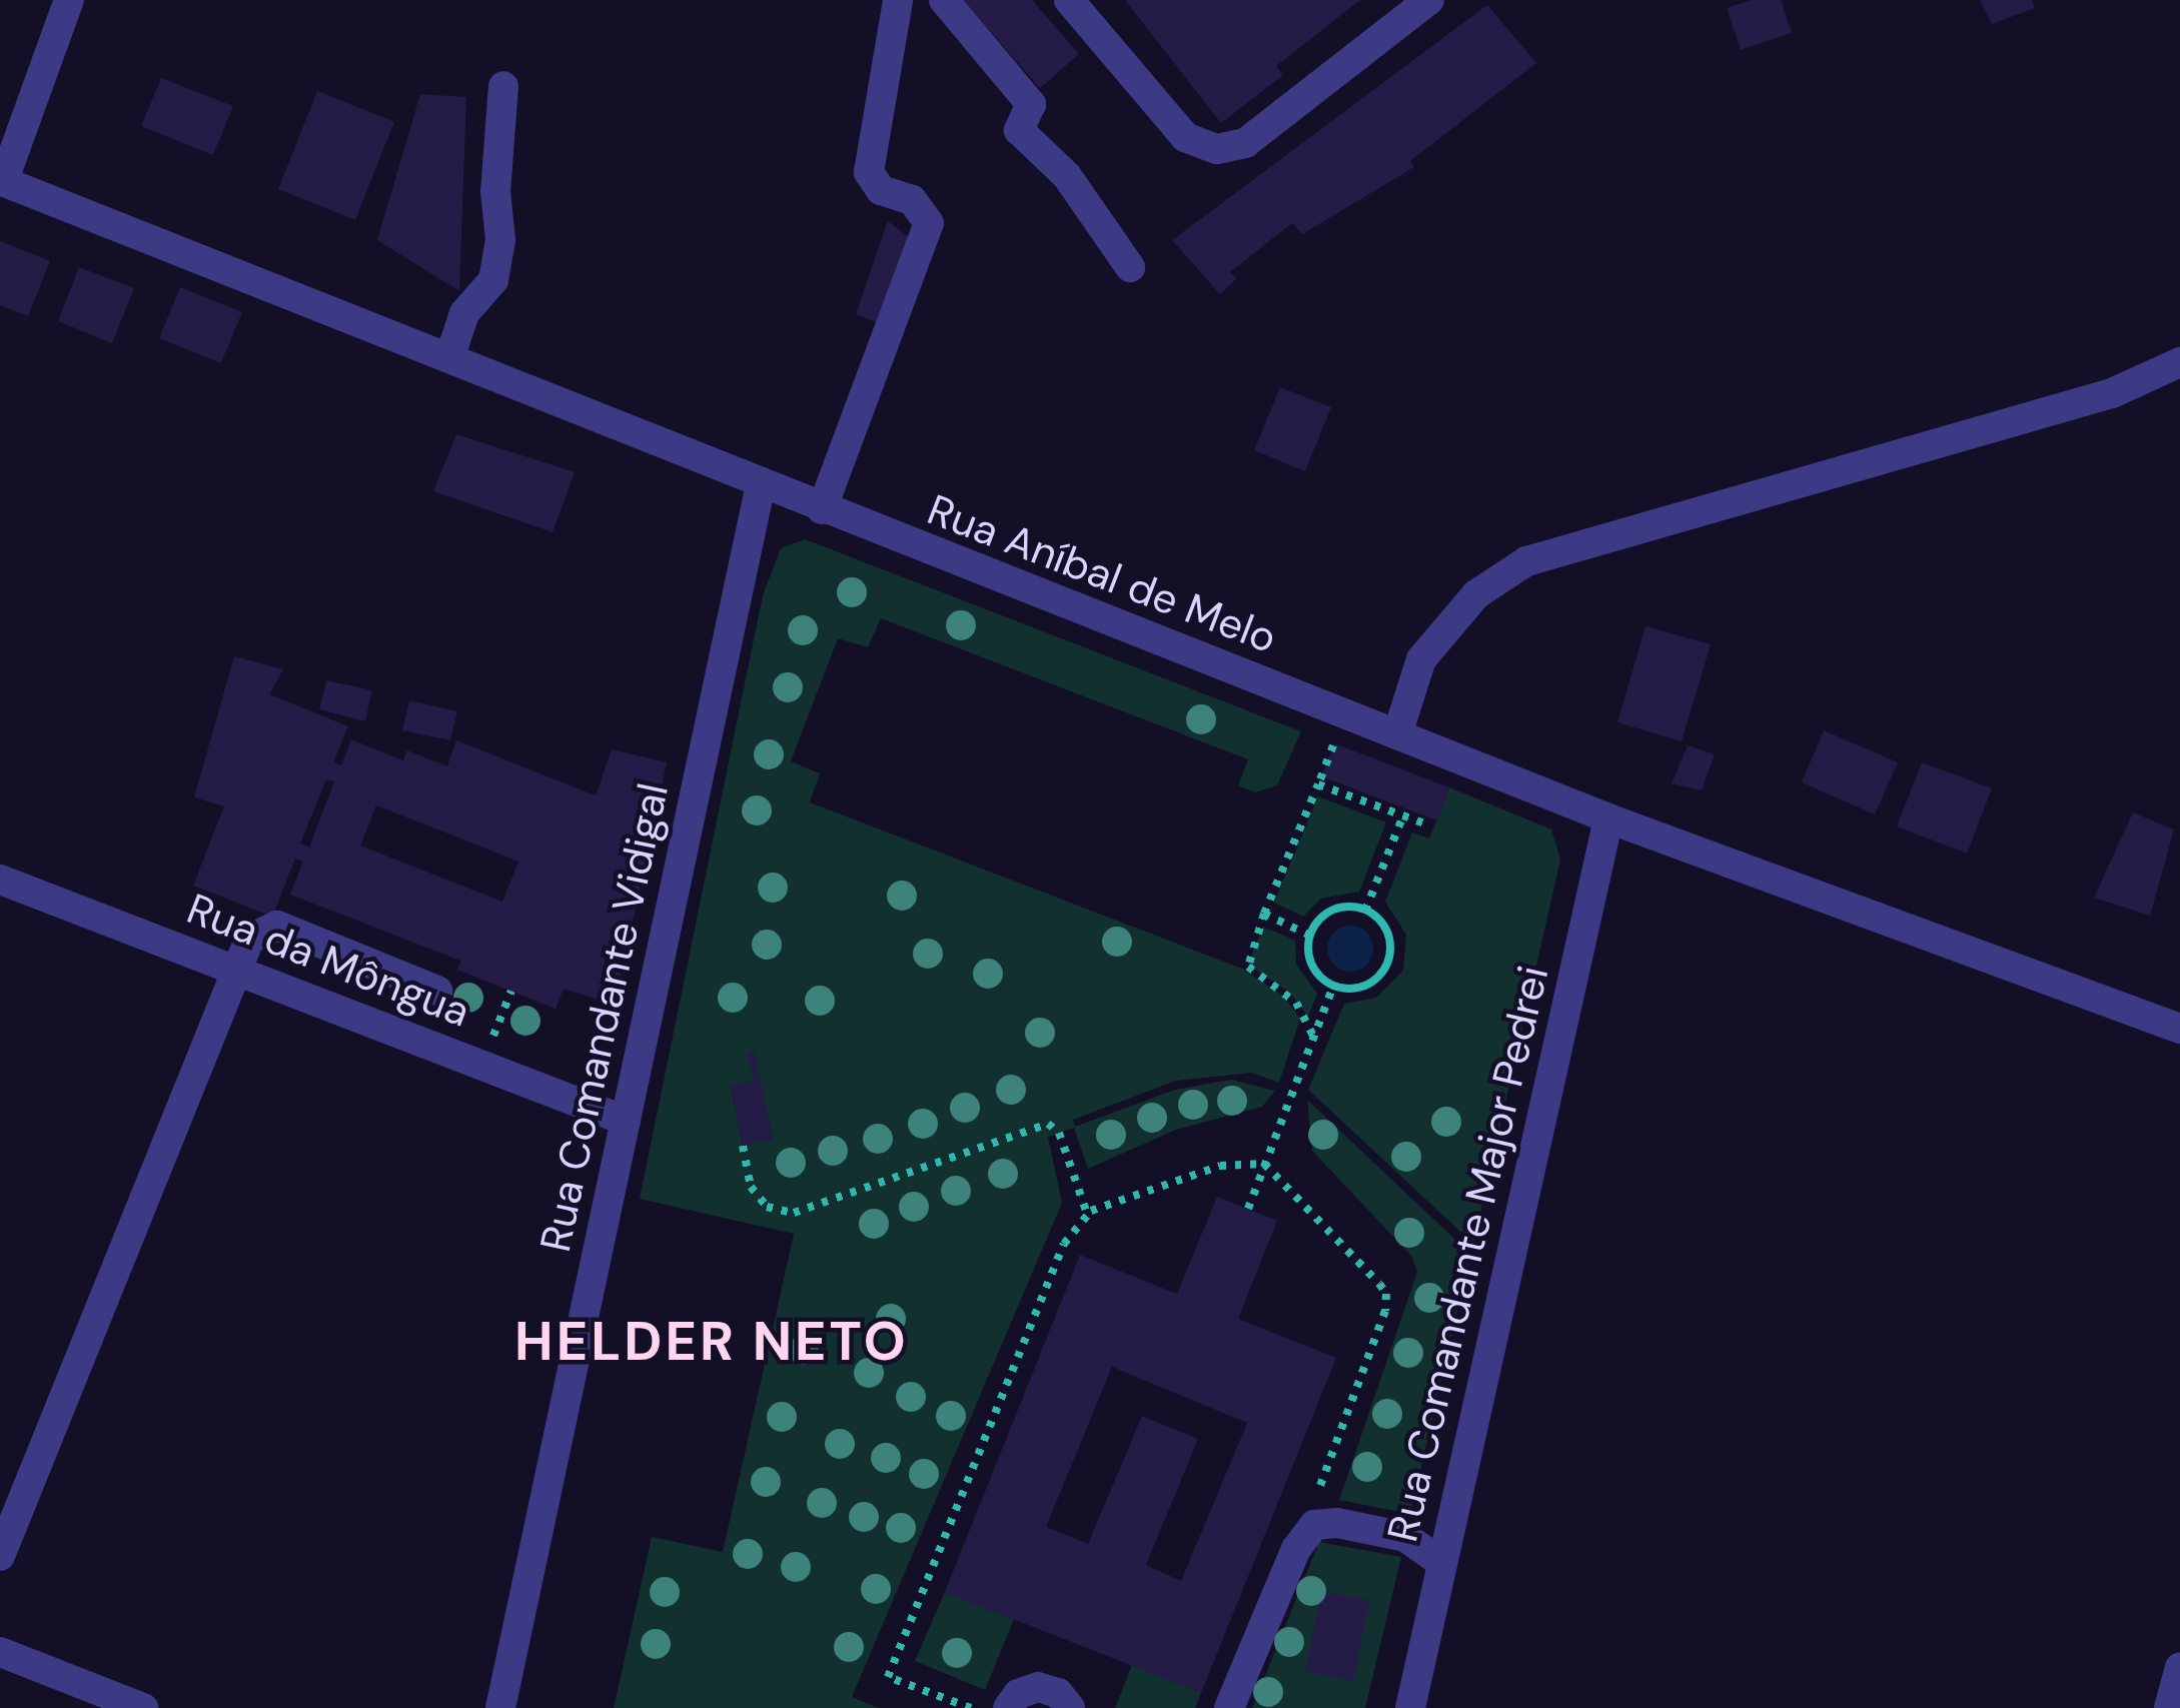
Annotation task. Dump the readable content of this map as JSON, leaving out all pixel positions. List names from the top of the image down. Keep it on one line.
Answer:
{"streets":{"street":["Rua Aníbal de Melo","Rua da Môngua","Rua Comandante Vidigal","Rua Comandante Major Pedrei"]},"crossings":[["Rua Aníbal de Melo","Rua Comandante Vidigal"],["Rua Aníbal de Melo","Rua Comandante Major Pedrei"],["Rua da Môngua","Rua Comandante Vidigal"]],"districts":["HELDER NETO"]}
